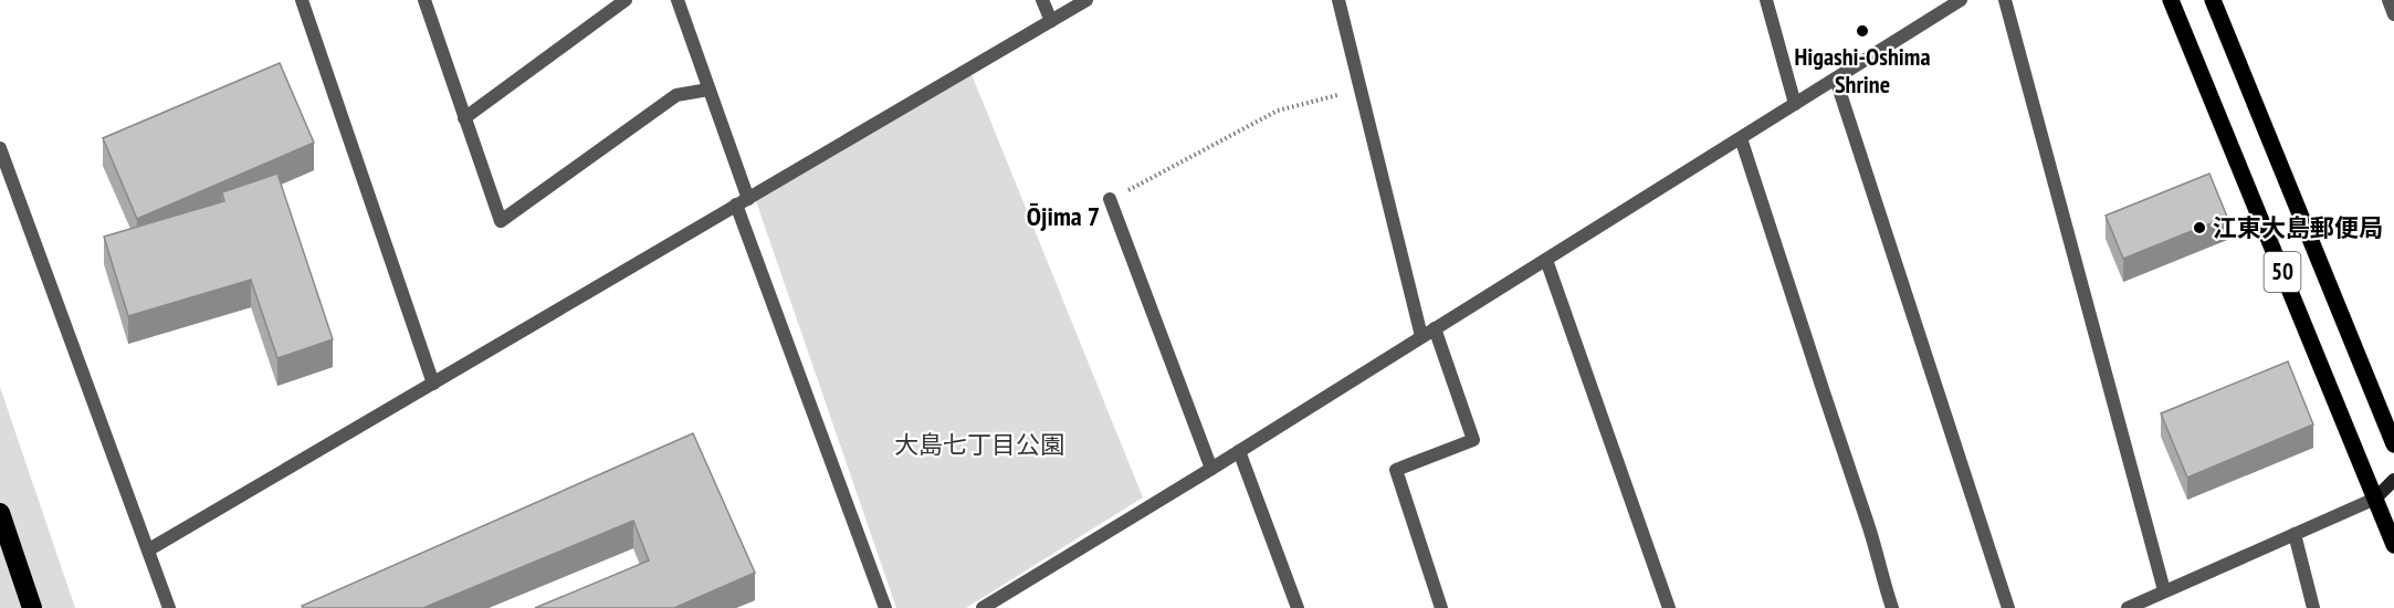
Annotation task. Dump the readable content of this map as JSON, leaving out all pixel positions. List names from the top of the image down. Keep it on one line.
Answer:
{"streets":{"main road":["50"]},"districts":["Ōjima 7"],"parks":["大島七丁目公園"],"places":["Higashi-Oshima Shrine","江東大島郵便局"]}
